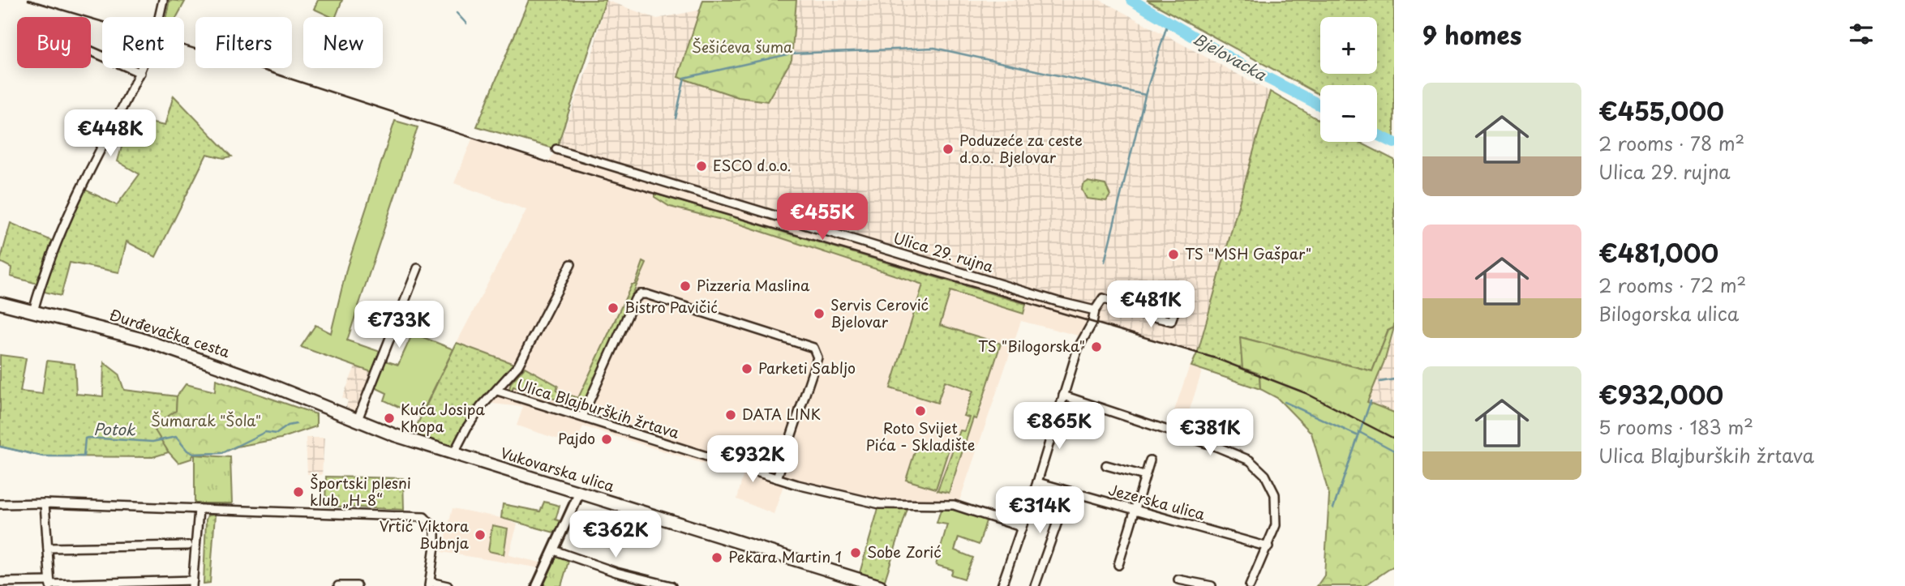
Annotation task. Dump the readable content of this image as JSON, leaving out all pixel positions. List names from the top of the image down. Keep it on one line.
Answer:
{"streets":{"main road":["Đurđevačka cesta","Vukovarska ulica"],"street":["Ulica 29. rujna","Ulica Blajburških žrtava","Jezerska ulica"]},"crossings":[["Đurđevačka cesta","Vukovarska ulica"]],"water":["Bjelovacka","Potok"],"parks":["Šešićeva šuma","Šumarak \"Šola\""],"places":["Poduzeće za ceste d.o.o. Bjelovar","ESCO d.o.o.","TS \"MSH Gašpar\"","Pizzeria Maslina","Bistro Pavičić","Servis Cerović Bjelovar","TS \"Bilogorska\"","Parketi Sabljo","Roto Svijet Pića - Skladište","DATA LINK","Kuća Josipa Khopa","Pajdo","Športski plesni klub „H-8“","Vrtić Viktora Bubnja","Sobe Zorić","Pekara Martin 1"],"page":{"heading":"9 homes","map_buttons":["+","−"],"chip":["Buy","Rent","Filters","New"],"list":[{"name":"€455,000","note":"2 rooms · 78 m² · Ulica 29. rujna"},{"name":"€481,000","note":"2 rooms · 72 m² · Bilogorska ulica"},{"name":"€932,000","note":"5 rooms · 183 m² · Ulica Blajburških žrtava"}],"price":["€448K","€455K","€481K","€733K","€865K","€381K","€932K","€314K","€362K"]}}
